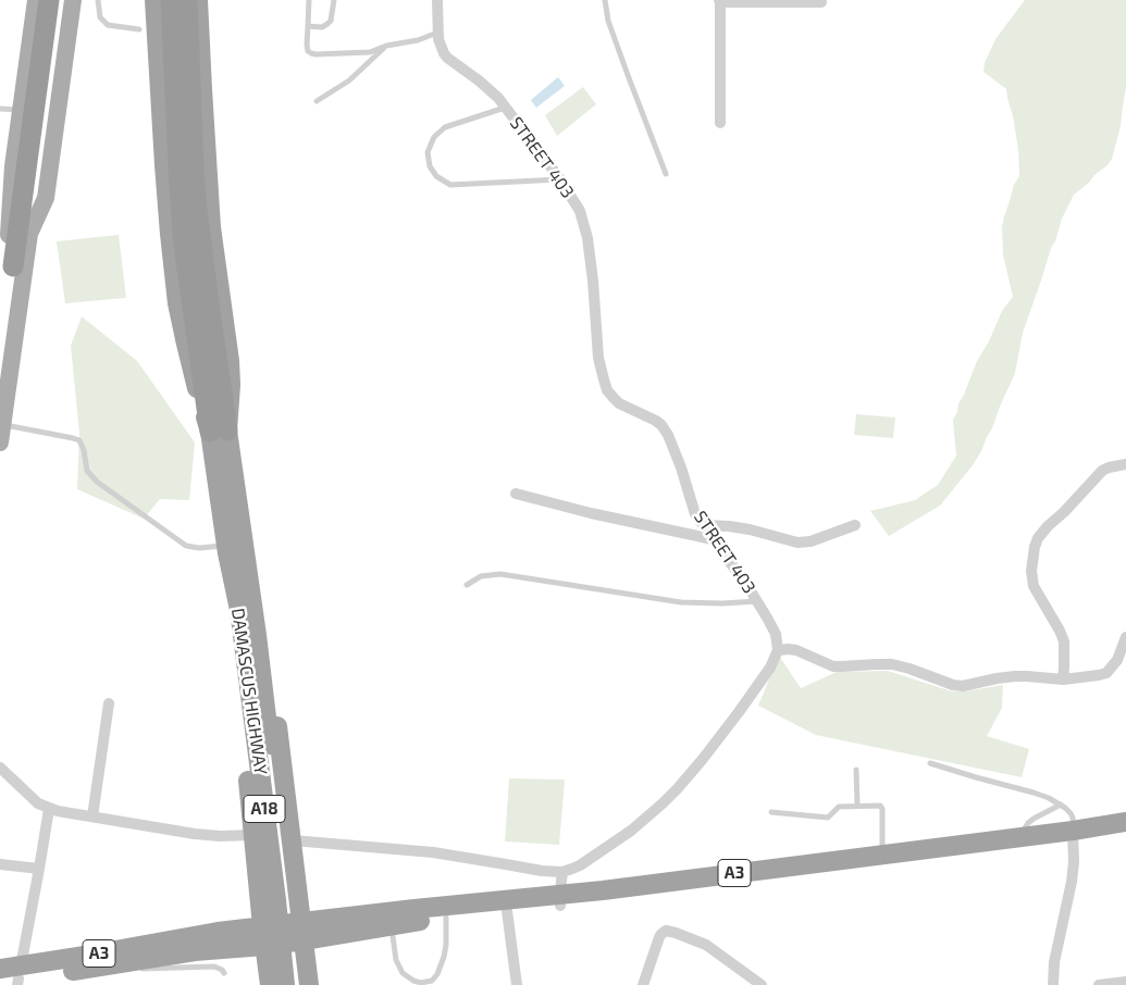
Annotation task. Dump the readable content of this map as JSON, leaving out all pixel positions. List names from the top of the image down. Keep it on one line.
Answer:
{"streets":{"highway":["DAMASCUS HIGHWAY","A18","A3"],"street":["STREET 403"]}}
